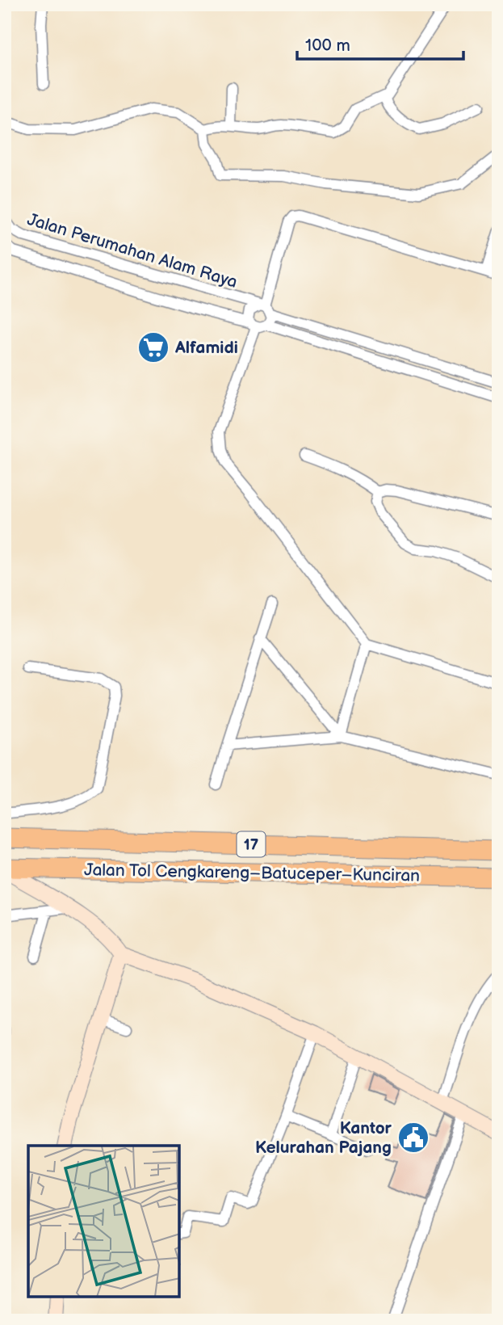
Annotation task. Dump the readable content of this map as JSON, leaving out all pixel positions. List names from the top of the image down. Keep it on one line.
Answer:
{"streets":{"highway":["17","Jalan Tol Cengkareng–Batuceper–Kunciran"],"street":["Jalan Perumahan Alam Raya"]},"places":{"supermarket":["Alfamidi"],"public building":["Kantor Kelurahan Pajang"]},"scale_bar":"100 m"}
